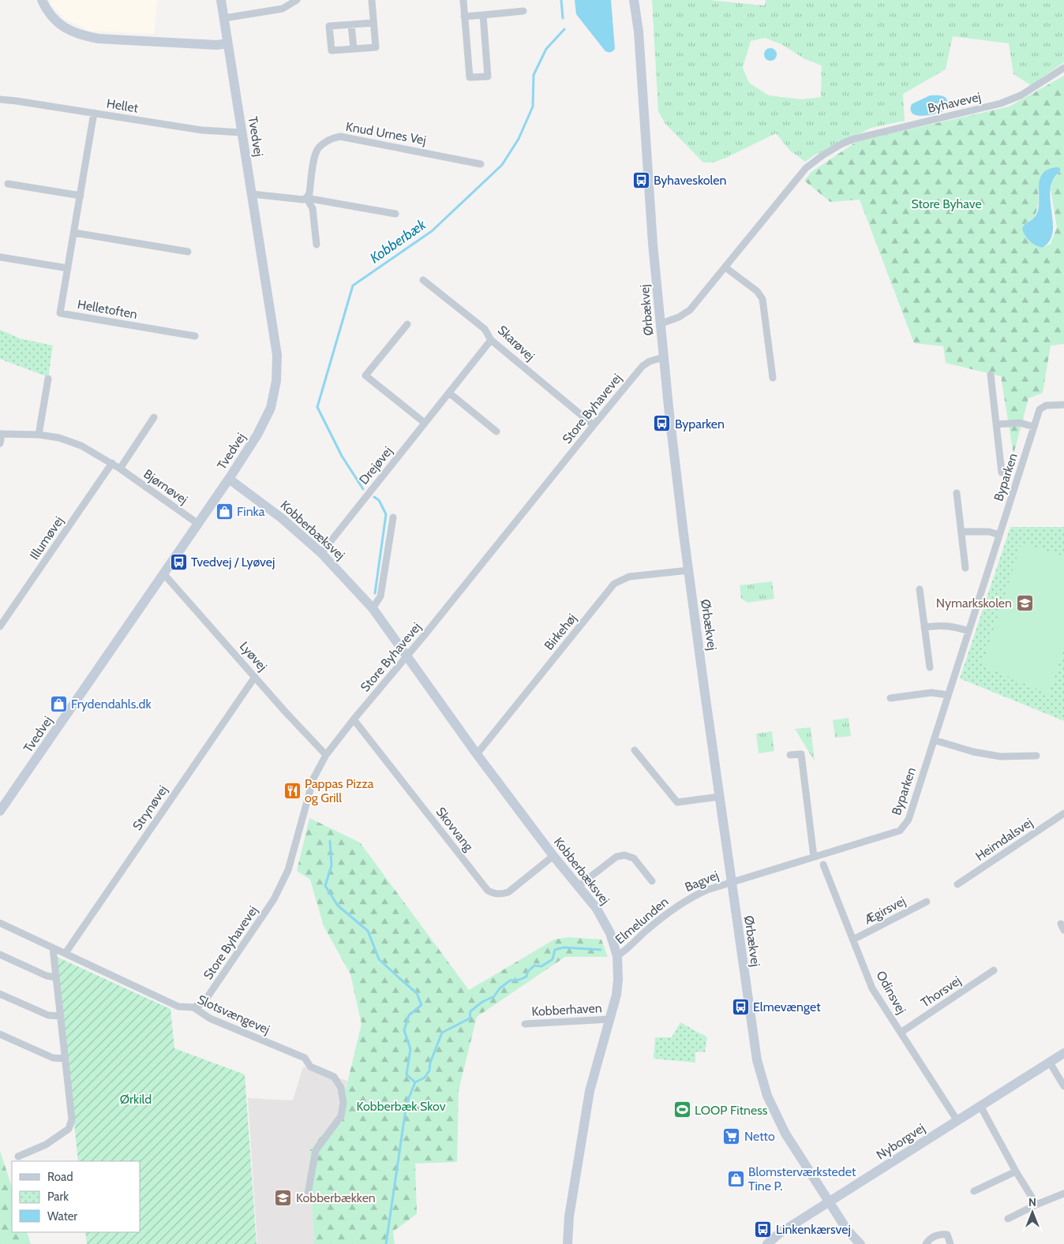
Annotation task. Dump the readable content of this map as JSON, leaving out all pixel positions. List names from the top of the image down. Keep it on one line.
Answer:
{"streets":{"street":["Byhavevej","Hellet","Knud Urnes Vej","Tvedvej","Helletoften","Ørbækvej","Skarøvej","Store Byhavevej","Drejøvej","Byparken","Bjørnøvej","Kobberbæksvej","Illumøvej","Birkehøj","Lyøvej","Strynøvej","Skovvang","Heimdalsvej","Bagvej","Ægirsvej","Elmelunden","Thorsvej","Odinsvej","Kobberhaven","Slotsvængevej","Nyborgvej"]},"crossings":[["Hellet","Tvedvej"],["Hellet","Helletoften"],["Tvedvej","Bjørnøvej"],["Tvedvej","Kobberbæksvej"],["Tvedvej","Lyøvej"],["Ørbækvej","Store Byhavevej"],["Ørbækvej","Byparken"],["Ørbækvej","Birkehøj"],["Ørbækvej","Bagvej"],["Ørbækvej","Nyborgvej"],["Skarøvej","Store Byhavevej"],["Skarøvej","Drejøvej"],["Store Byhavevej","Kobberbæksvej"],["Store Byhavevej","Lyøvej"],["Store Byhavevej","Skovvang"],["Store Byhavevej","Slotsvængevej"],["Drejøvej","Kobberbæksvej"],["Byparken","Bagvej"],["Bjørnøvej","Illumøvej"],["Kobberbæksvej","Birkehøj"],["Kobberbæksvej","Skovvang"],["Kobberbæksvej","Elmelunden"],["Kobberbæksvej","Kobberhaven"],["Lyøvej","Strynøvej"],["Strynøvej","Slotsvængevej"],["Bagvej","Elmelunden"],["Ægirsvej","Odinsvej"],["Thorsvej","Odinsvej"],["Odinsvej","Nyborgvej"]],"water":["Kobberbæk"],"parks":["Store Byhave","Ørkild","Kobberbæk Skov"],"places":{"bus stop":["Byhaveskolen","Byparken","Tvedvej / Lyøvej","Elmevænget","Linkenkærsvej"],"shop":["Finka","Frydendahls.dk","Blomsterværkstedet Tine P."],"school or university":["Nymarkskolen","Kobberbækken"],"restaurant":["Pappas Pizza og Grill"],"sports":["LOOP Fitness"],"supermarket":["Netto"]},"legend":["Road","Park","Water"],"north":"top"}
